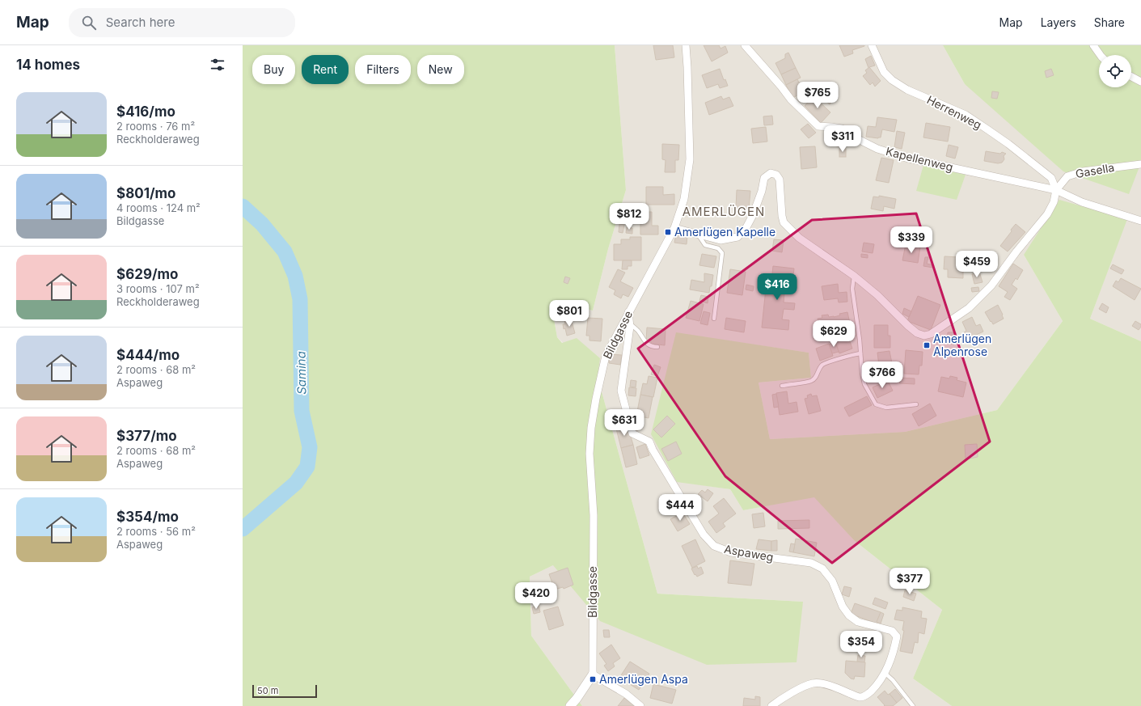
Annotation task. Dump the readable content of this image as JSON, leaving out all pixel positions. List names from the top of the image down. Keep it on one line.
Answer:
{"streets":{"street":["Herrenweg","Kapellenweg","Gasella","Bildgasse","Aspaweg"]},"crossings":[["Herrenweg","Kapellenweg"],["Herrenweg","Gasella"],["Kapellenweg","Gasella"],["Bildgasse","Aspaweg"]],"districts":["AMERLÜGEN"],"water":["Samina"],"places":{"transit":["Amerlügen Kapelle","Amerlügen Alpenrose","Amerlügen Aspa"]},"scale_bar":"50 m","page":{"header":"Map","search":"Search here","nav":["Map","Layers","Share"],"heading":"14 homes","chip":["Buy","Rent","Filters","New"],"price":["$765","$311","$812","$339","$459","$416","$801","$629","$766","$631","$444","$377","$420","$354"],"list":[{"name":"$416/mo","note":"2 rooms · 76 m² · Reckholderaweg"},{"name":"$801/mo","note":"4 rooms · 124 m² · Bildgasse"},{"name":"$629/mo","note":"3 rooms · 107 m² · Reckholderaweg"},{"name":"$444/mo","note":"2 rooms · 68 m² · Aspaweg"},{"name":"$377/mo","note":"2 rooms · 68 m² · Aspaweg"},{"name":"$354/mo","note":"2 rooms · 56 m² · Aspaweg"}],"scale":"50 m"}}
